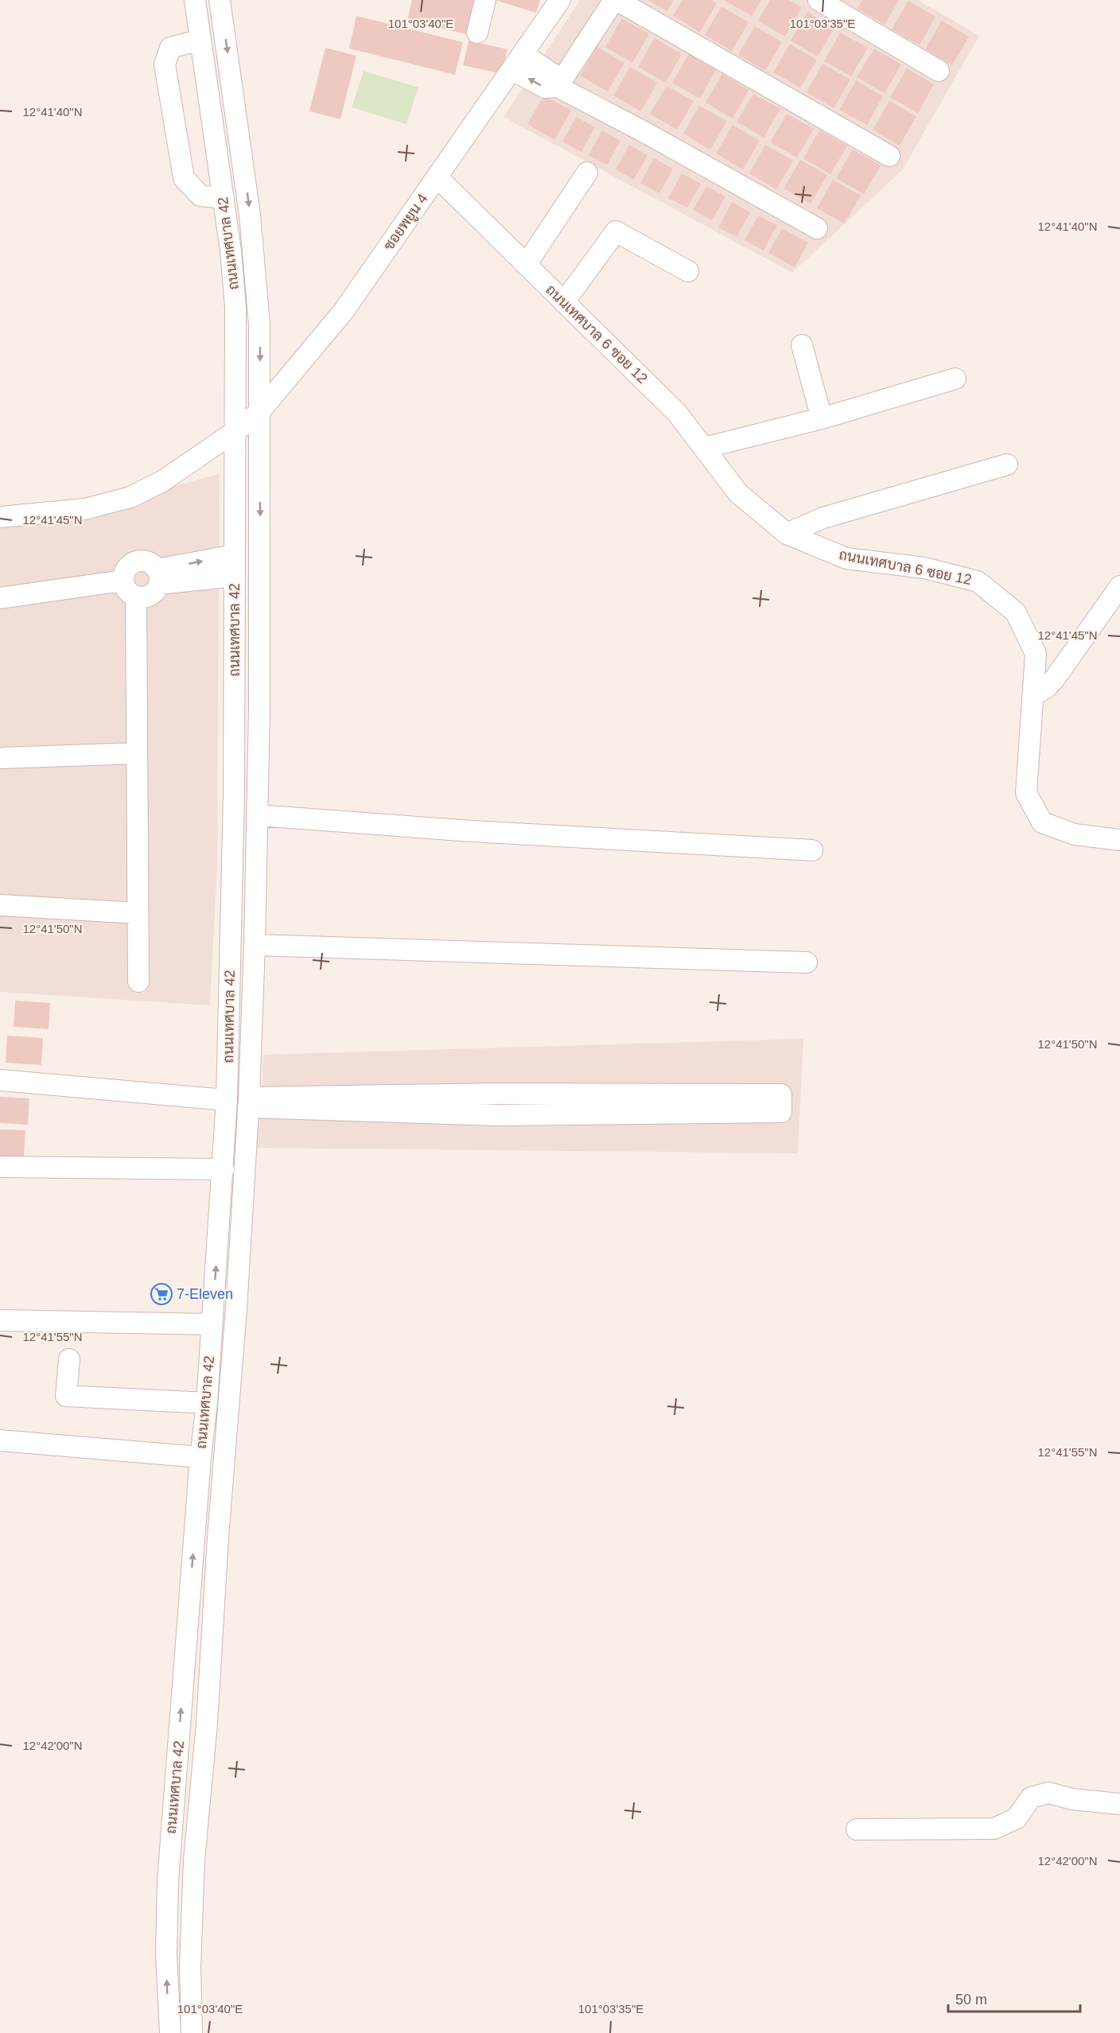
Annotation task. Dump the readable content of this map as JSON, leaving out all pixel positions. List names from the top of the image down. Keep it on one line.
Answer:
{"streets":{"street":["ซอยพยูน 4","ถนนเทศบาล 42","ถนนเทศบาล 6 ซอย 12"]},"crossings":[["ซอยพยูน 4","ถนนเทศบาล 42"],["ซอยพยูน 4","ถนนเทศบาล 6 ซอย 12"]],"places":{"supermarket":["7-Eleven"]},"scale_bar":"50 m","coordinates":["101°03'40\"E","101°03'35\"E","12°41'40\"N","12°41'45\"N","12°41'50\"N","12°41'55\"N","12°42'00\"N"]}
